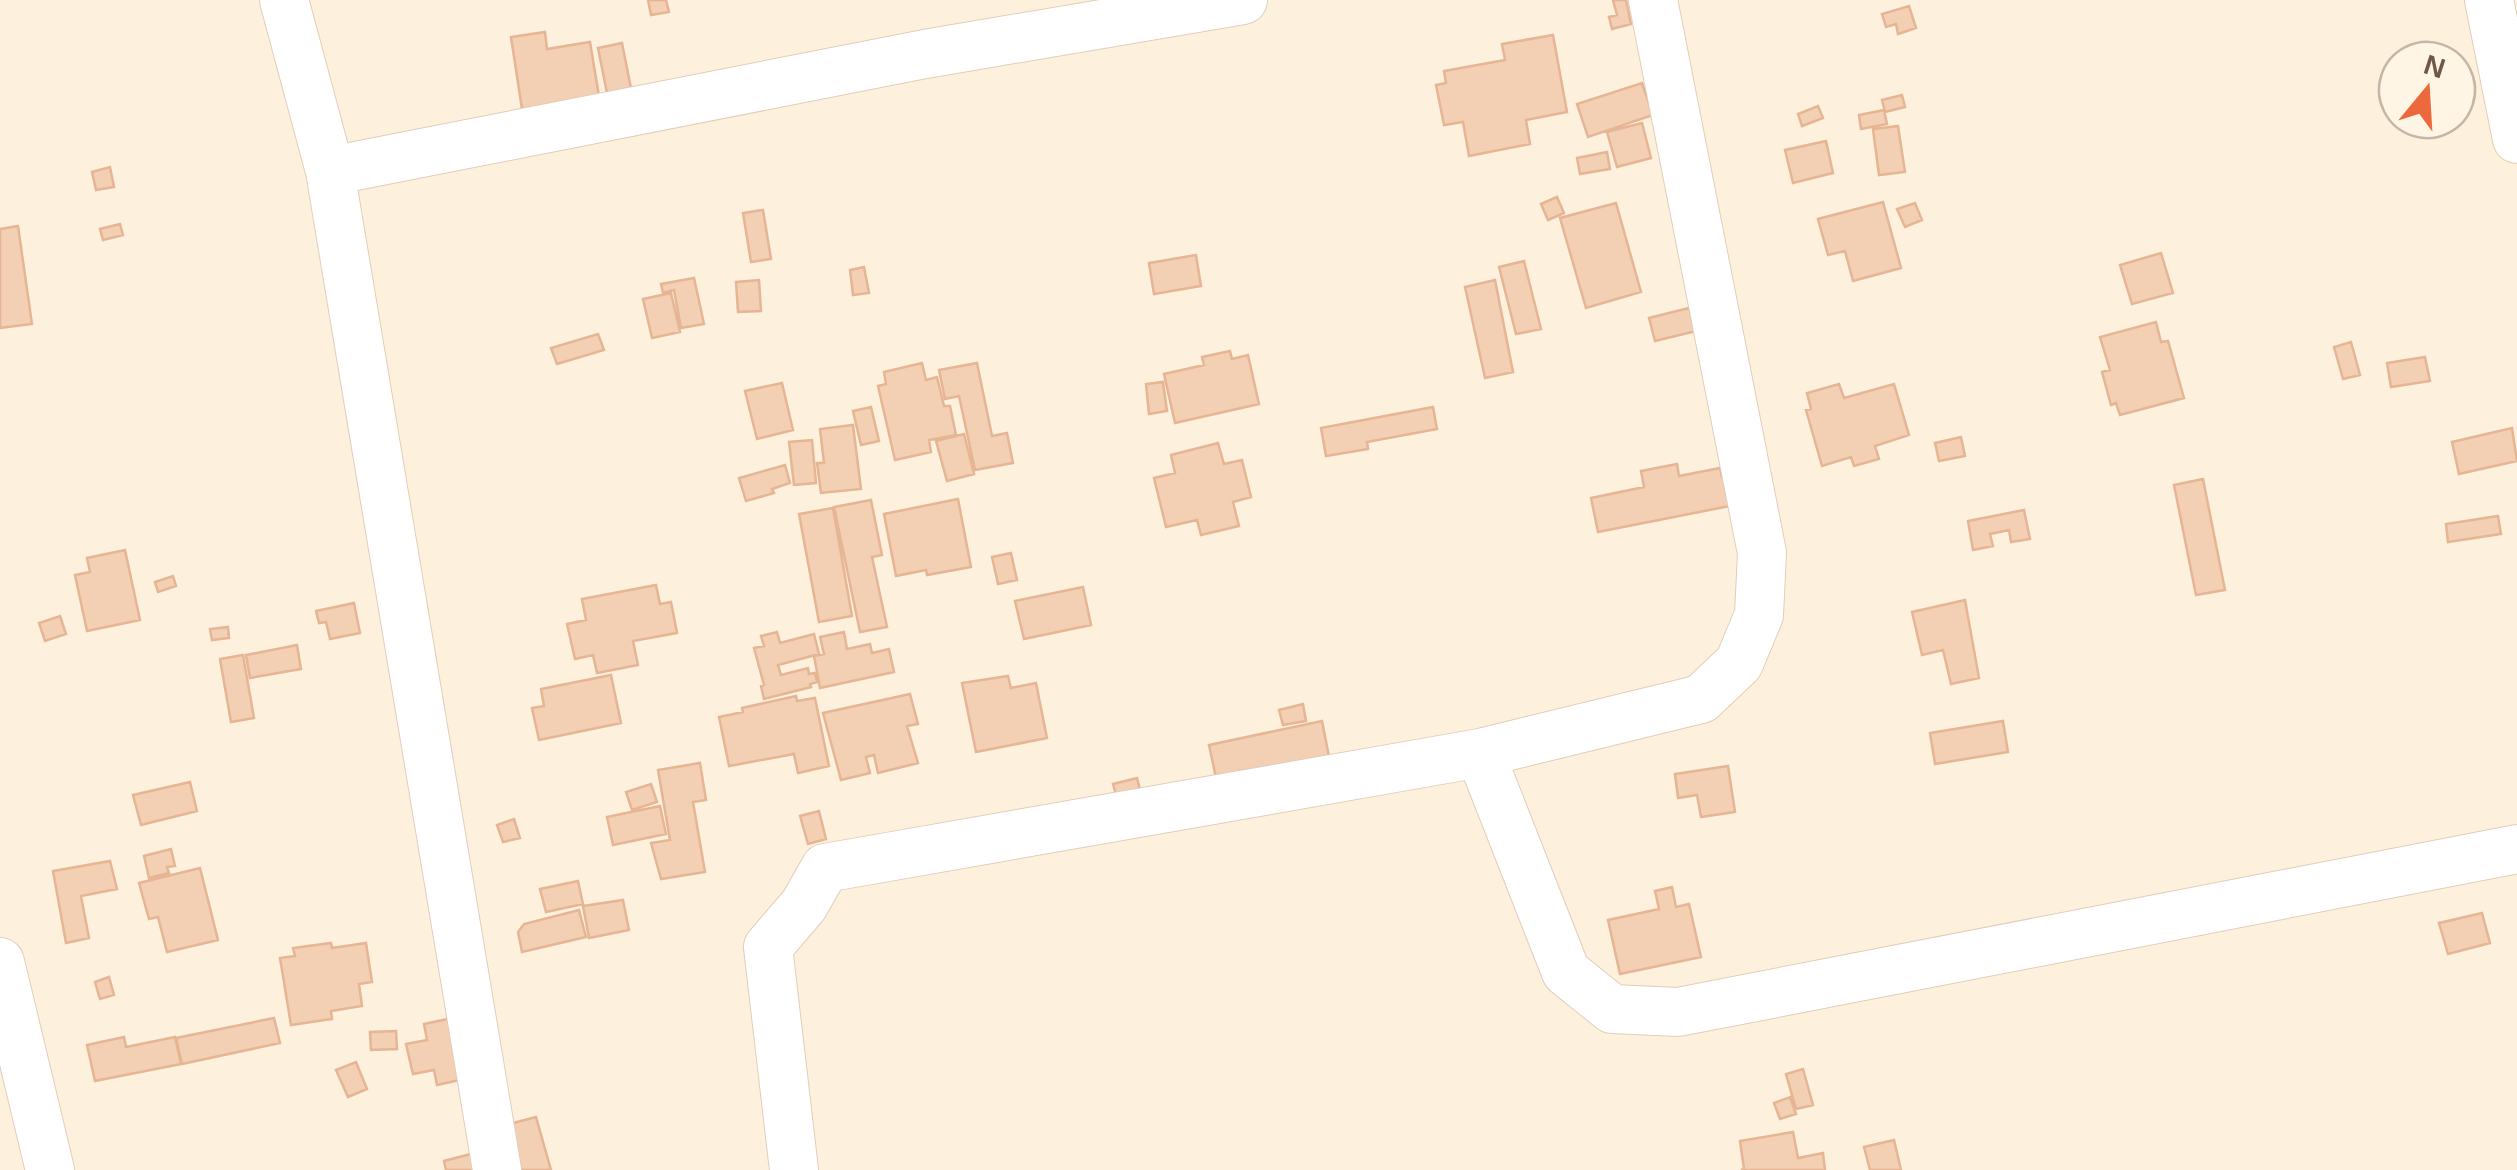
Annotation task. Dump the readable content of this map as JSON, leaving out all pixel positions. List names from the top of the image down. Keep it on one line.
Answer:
{"north":"top"}
